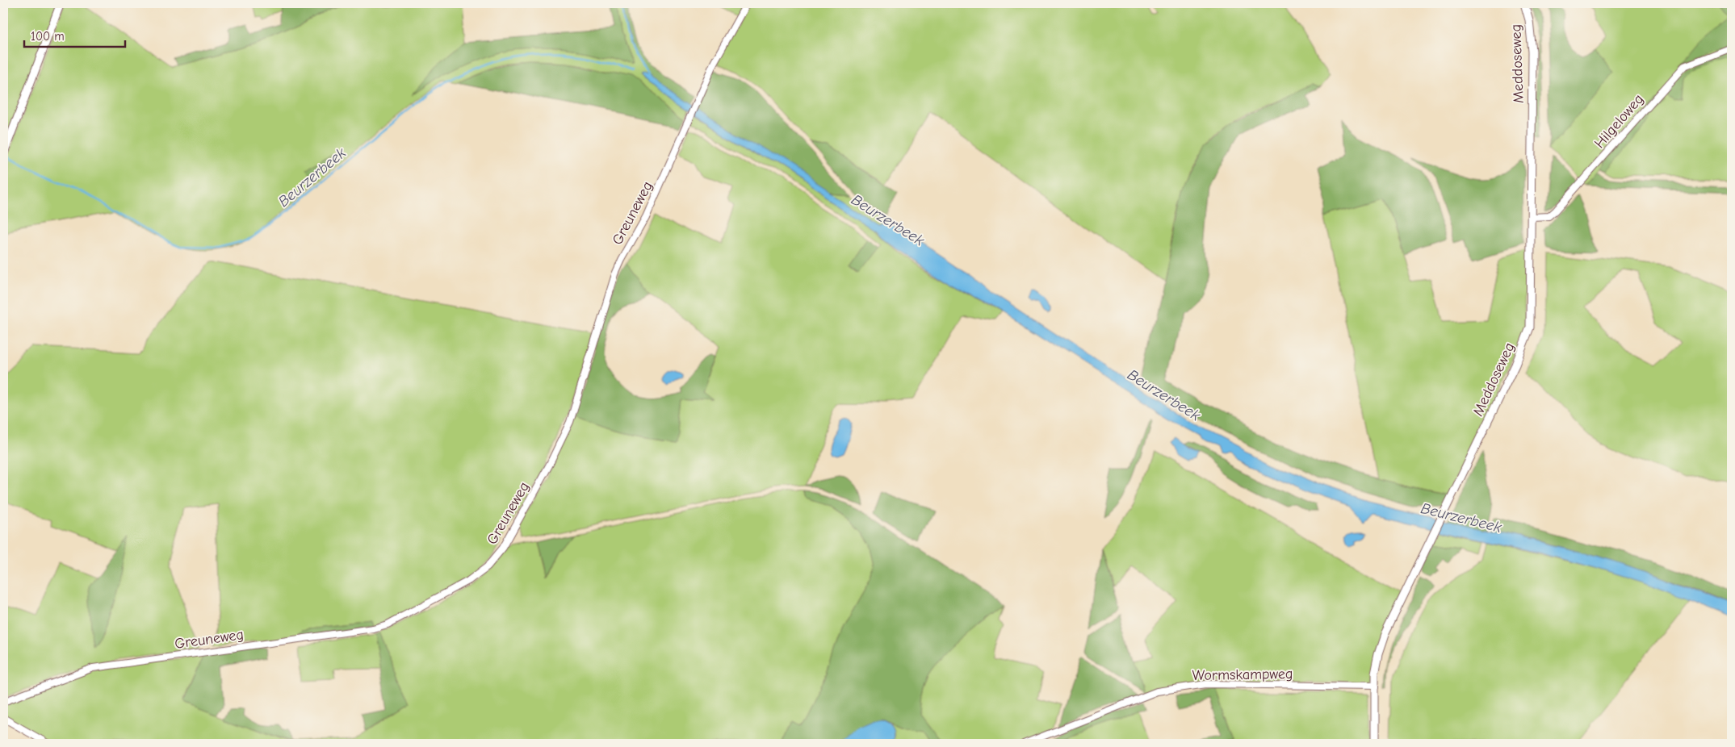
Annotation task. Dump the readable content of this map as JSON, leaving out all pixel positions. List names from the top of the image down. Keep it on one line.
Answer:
{"streets":{"street":["Meddoseweg","Hilgeloweg","Greuneweg","Wormskampweg"]},"crossings":[["Meddoseweg","Hilgeloweg"],["Meddoseweg","Wormskampweg"]],"water":["Beurzerbeek"],"scale_bar":"100 m"}
